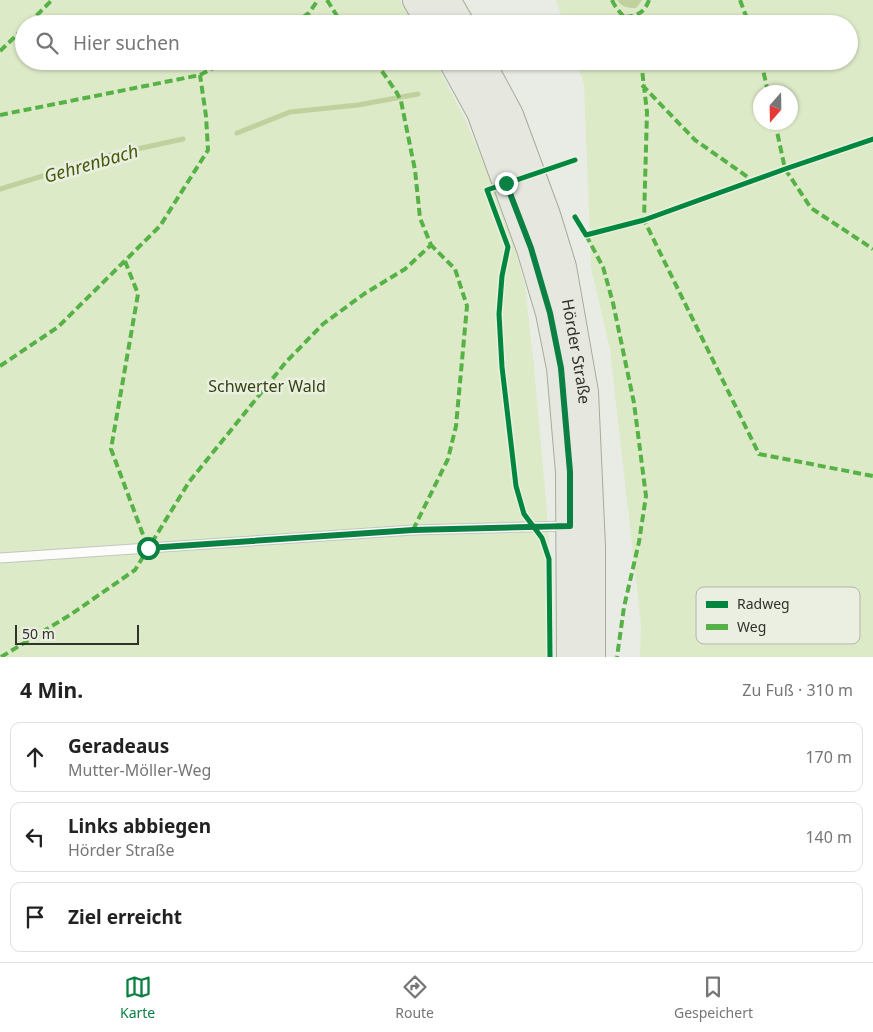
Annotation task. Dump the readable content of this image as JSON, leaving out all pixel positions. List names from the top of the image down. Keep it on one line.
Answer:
{"streets":{"main road":["Hörder Straße"]},"water":["Gehrenbach"],"parks":["Schwerter Wald"],"legend":["Radweg","Weg"],"scale_bar":"50 m","north":"bottom","page":{"search":"Hier suchen","scale":"50 m","heading":["4 Min.","Zu Fuß · 310 m"],"list":[["Geradeaus","Mutter-Möller-Weg","170 m"],["Links abbiegen","Hörder Straße","140 m"],"Ziel erreicht"],"nav":["Karte","Route","Gespeichert"]}}
